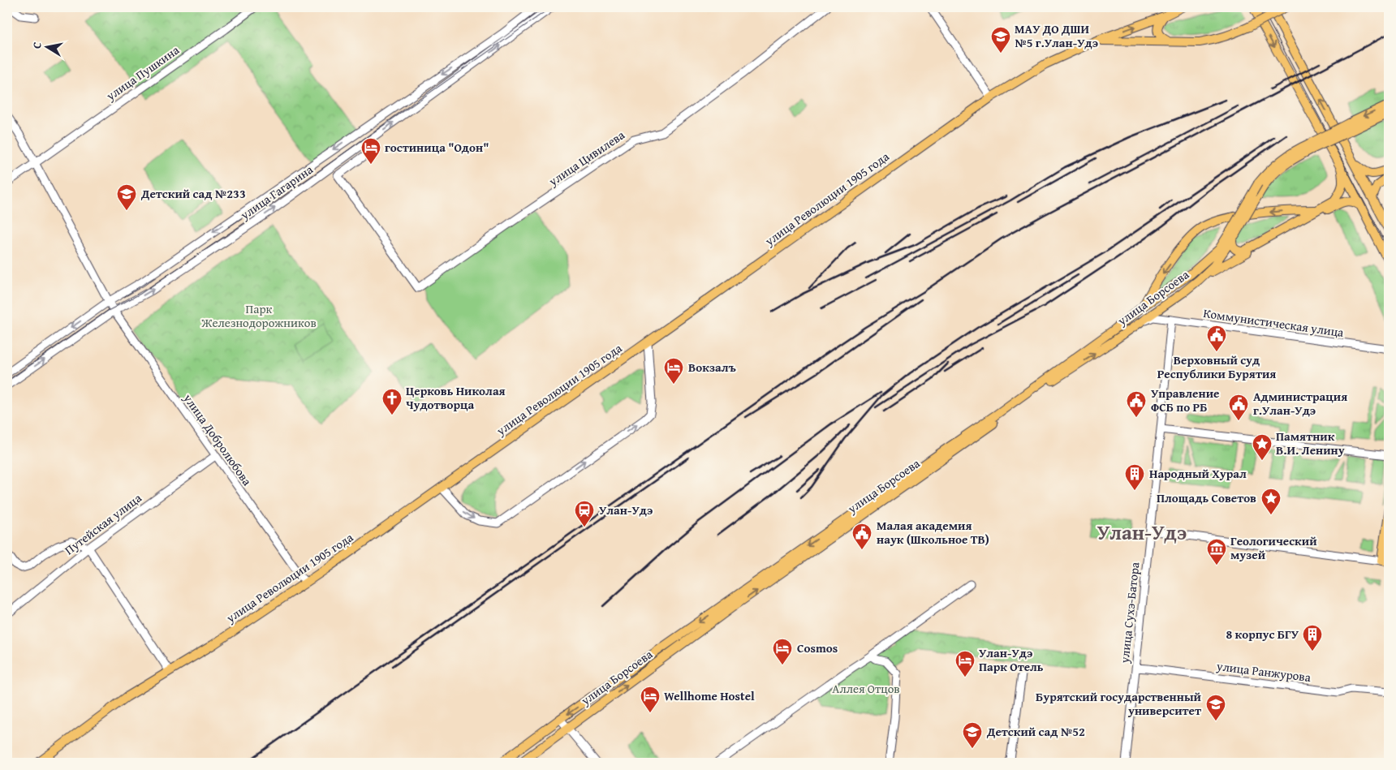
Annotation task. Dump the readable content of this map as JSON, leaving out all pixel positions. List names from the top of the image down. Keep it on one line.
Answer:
{"streets":{"main road":["улица Революции 1905 года","улица Борсоева"],"street":["улица Пушкина","улица Цивилева","улица Гагарина","Коммунистическая улица","улица Добролюбова","Путейская улица","улица Сухэ-Батора","улица Ранжурова"]},"crossings":[["улица Пушкина","улица Добролюбова"],["улица Цивилева","улица Гагарина"],["улица Гагарина","улица Добролюбова"],["улица Революции 1905 года","улица Добролюбова"],["улица Борсоева","Коммунистическая улица"],["Коммунистическая улица","улица Сухэ-Батора"],["улица Добролюбова","Путейская улица"],["улица Сухэ-Батора","улица Ранжурова"]],"districts":["Улан-Удэ"],"parks":["Парк Железнодорожников","Аллея Отцов"],"places":{"school or university":["МАУ ДО ДШИ №5 г.Улан-Удэ","Детский сад №233","Бурятский государственный университет","Детский сад №52"],"hotel":["гостиница \"Одон\"","Вокзалъ","Cosmos","Улан-Удэ Парк Отель","Wellhome Hostel"],"public building":["Верховный суд Республики Бурятия","Управление ФСБ по РБ","Администрация г.Улан-Удэ","Малая академия наук (Школьное ТВ)"],"church":["Церковь Николая Чудотворца"],"place":["Памятник В.И. Ленину","Площадь Советов"],"building":["Народный Хурал","8 корпус БГУ"],"station":["Улан-Удэ"],"museum":["Геологический музей"]},"north":"left"}
